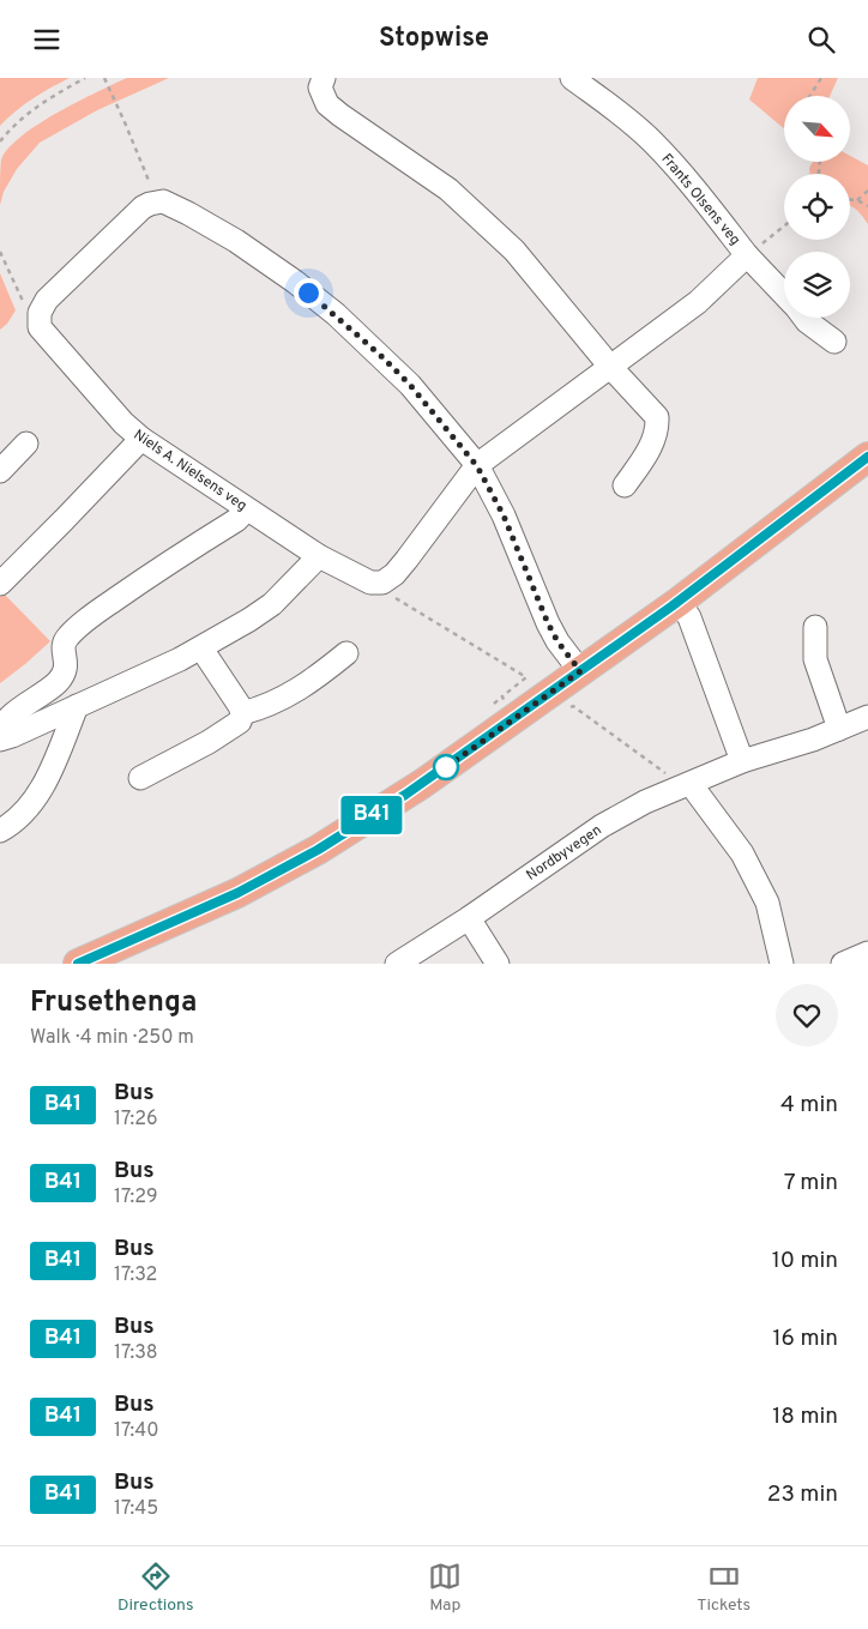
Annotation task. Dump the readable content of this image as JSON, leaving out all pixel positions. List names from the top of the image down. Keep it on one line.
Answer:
{"streets":{"street":["Frants Olsens veg","Niels A. Nielsens veg","Nordbyvegen"]},"lines":["bus line B41"],"north":"bottom right","page":{"header":"Stopwise","on_map":"B41","heading":["Frusethenga","Walk · 4 min · 250 m"],"list":[{"mark":"B41","name":"Bus","note":"17:26","value":"4 min"},{"mark":"B41","name":"Bus","note":"17:29","value":"7 min"},{"mark":"B41","name":"Bus","note":"17:32","value":"10 min"},{"mark":"B41","name":"Bus","note":"17:38","value":"16 min"},{"mark":"B41","name":"Bus","note":"17:40","value":"18 min"},{"mark":"B41","name":"Bus","note":"17:45","value":"23 min"}],"tabs":["Directions","Map","Tickets"]}}
